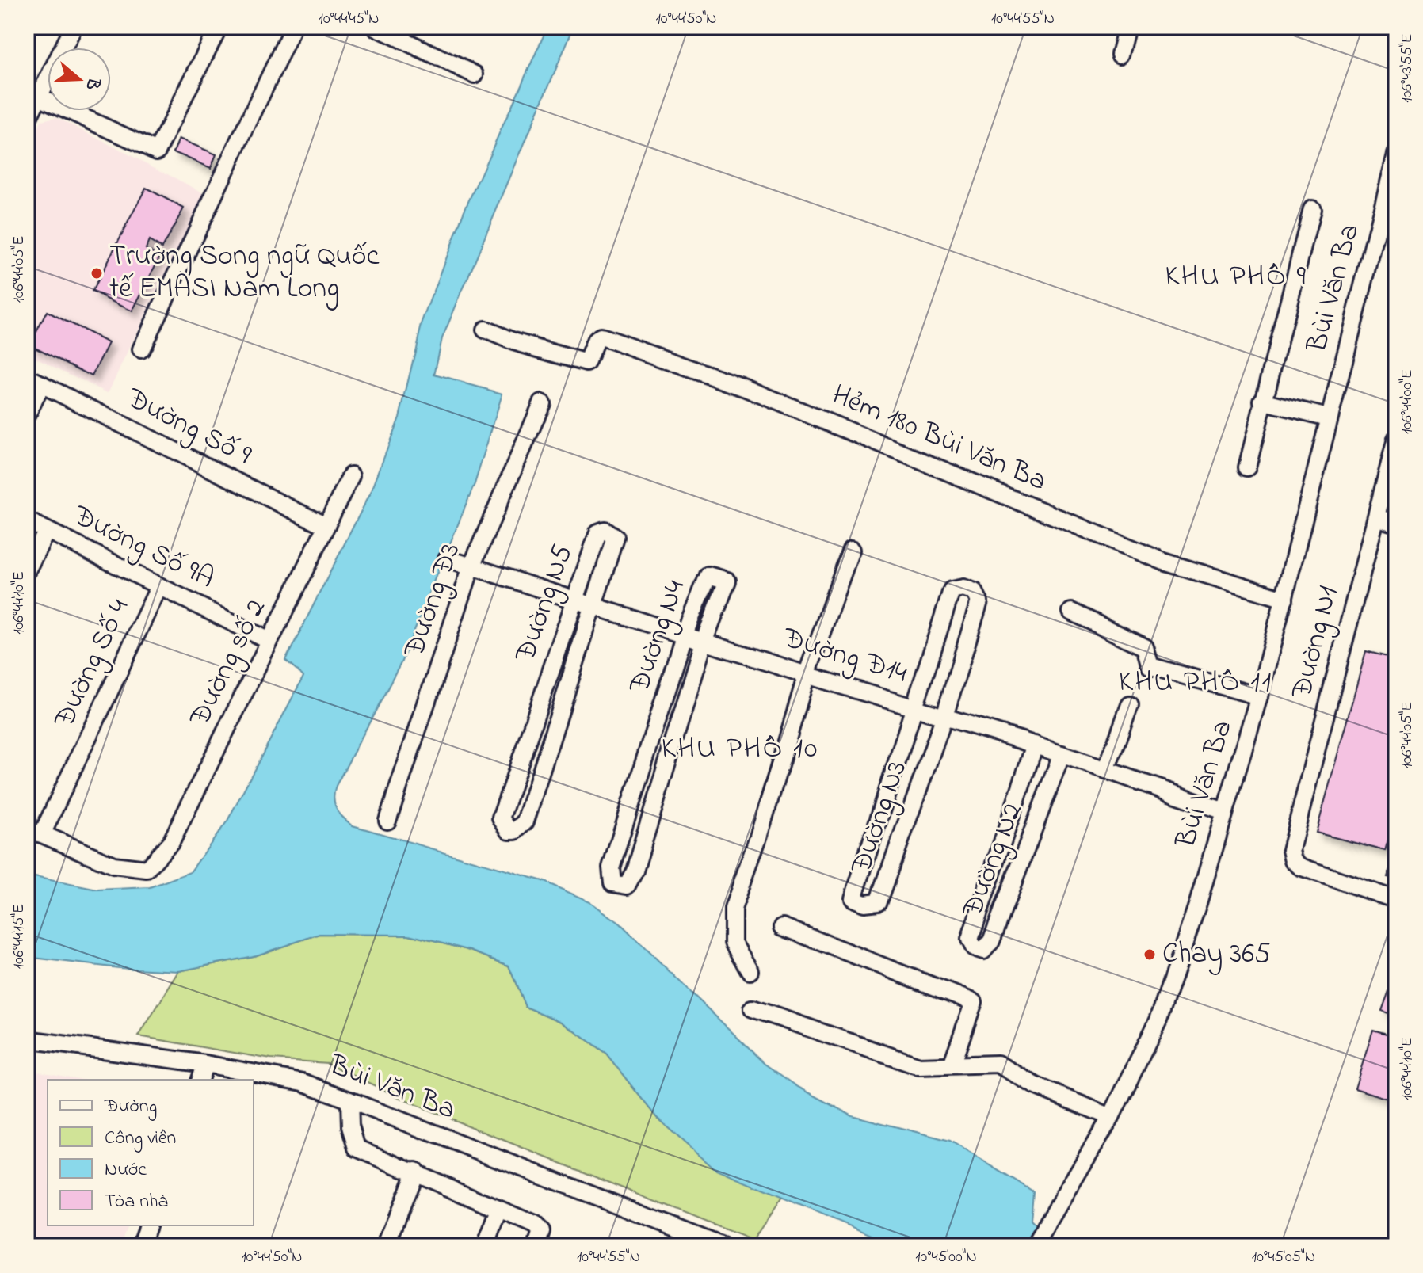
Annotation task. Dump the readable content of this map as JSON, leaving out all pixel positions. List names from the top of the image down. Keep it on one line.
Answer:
{"streets":{"street":["Bùi Văn Ba","Đường Số 9","Hẻm 180 Bùi Văn Ba","Đường Số 9A","Đường Đ3","Đường N5","Đường N4","Đường N1","Đường Đ14","Đường số 2","Đường Số 4","Đường N3","Đường N2"]},"crossings":[["Bùi Văn Ba","Hẻm 180 Bùi Văn Ba"],["Bùi Văn Ba","Đường Đ14"],["Đường Số 9","Đường số 2"],["Đường Số 9A","Đường số 2"],["Đường Số 9A","Đường Số 4"],["Đường Đ3","Đường Đ14"],["Đường N5","Đường Đ14"],["Đường N4","Đường Đ14"],["Đường Đ14","Đường N3"],["Đường Đ14","Đường N2"],["Đường số 2","Đường Số 4"]],"districts":["KHU PHỐ 9","KHU PHỐ 11","KHU PHỐ 10"],"places":["Trường Song ngữ Quốc tế EMASI Nam Long","Chay 365"],"legend":["Đường","Công viên","Nước","Tòa nhà"],"north":"right","coordinates":["10°44'45\"N","10°44'50\"N","10°44'55\"N","106°43'55\"E","106°44'05\"E","106°44'00\"E","106°44'10\"E","106°44'15\"E","10°45'00\"N","10°45'05\"N"]}
